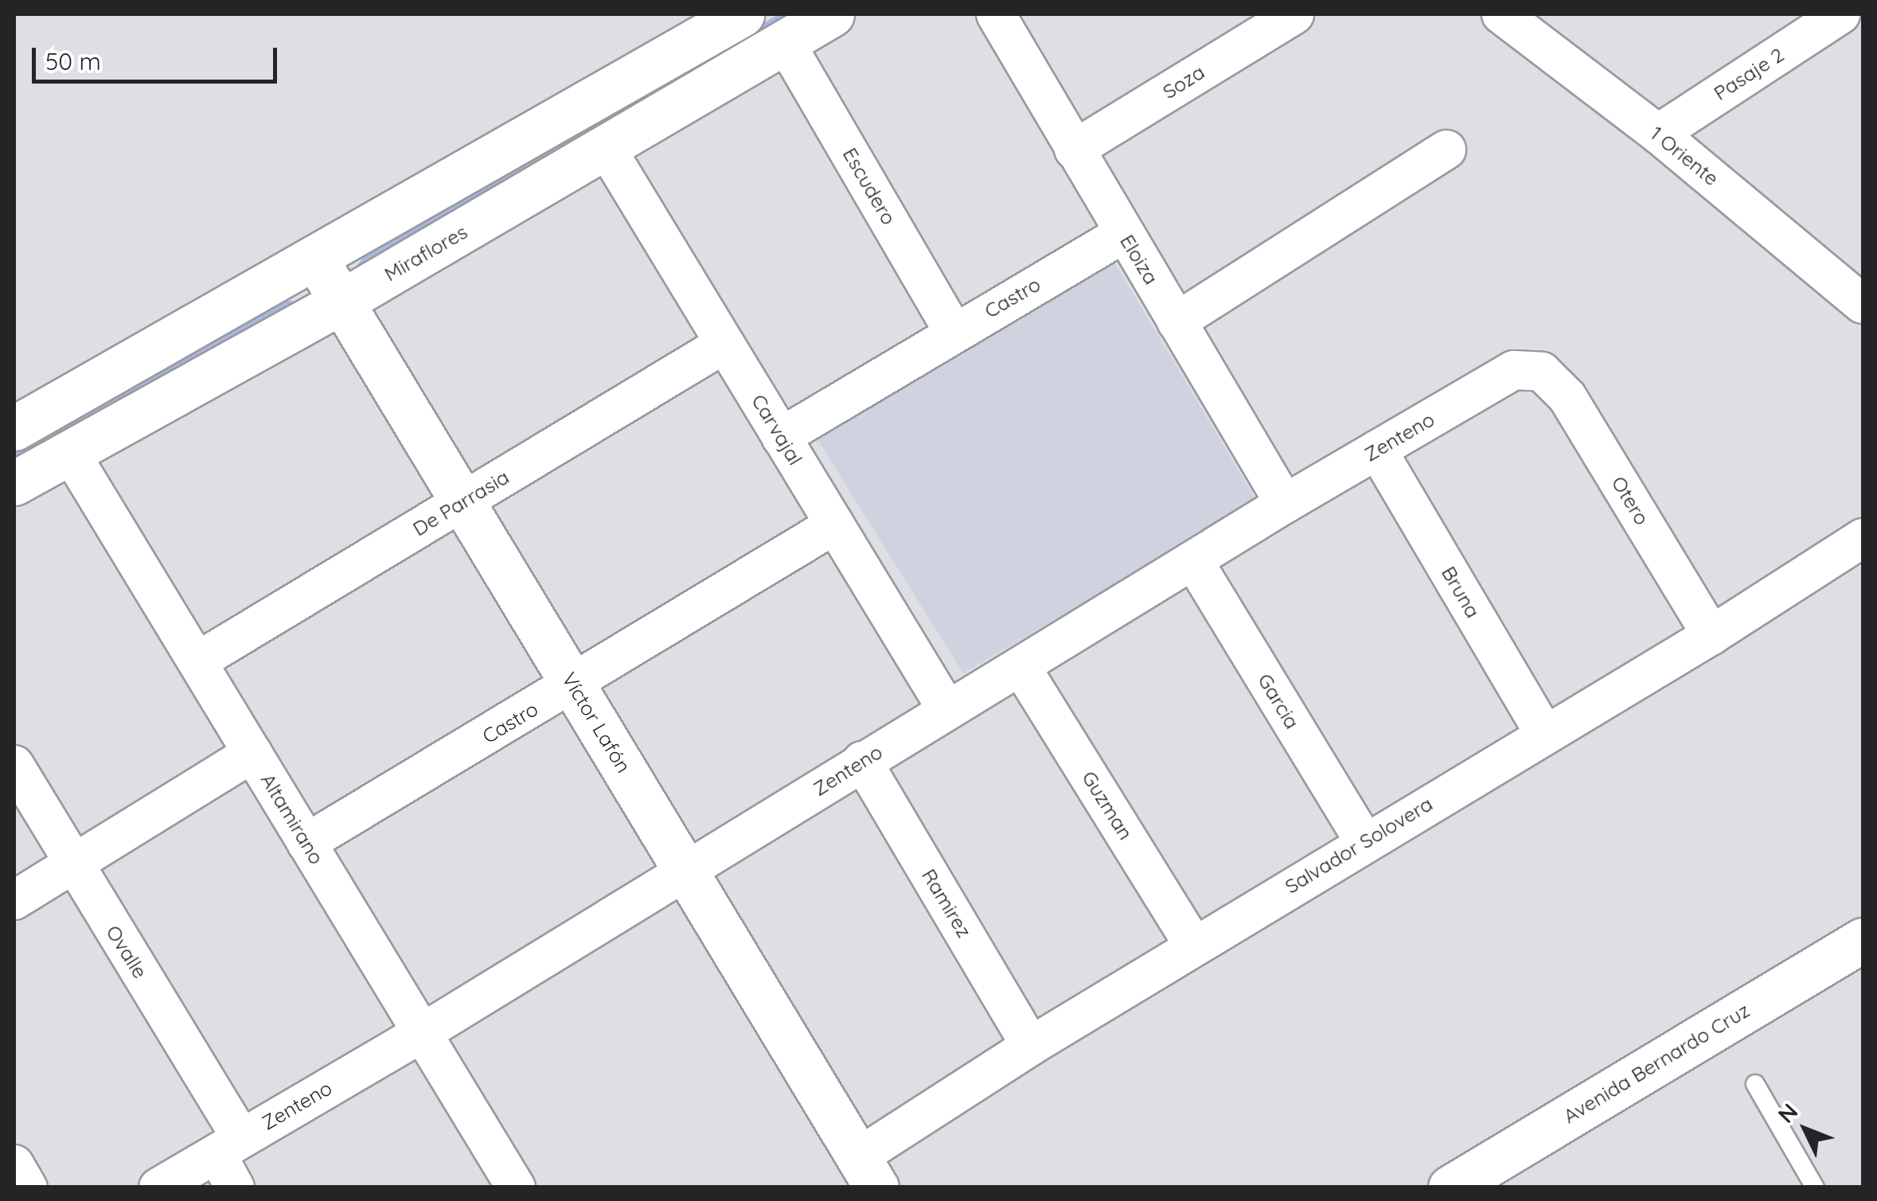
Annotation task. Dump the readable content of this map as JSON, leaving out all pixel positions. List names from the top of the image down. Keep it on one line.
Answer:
{"streets":{"main road":["Miraflores","Víctor Lafón","Avenida Bernardo Cruz"],"street":["Pasaje 2","Soza","1 Oriente","Escudero","Eloiza","Castro","Carvajal","Zenteno","Otero","De Parrasia","Bruna","Garcia","Guzman","Altamirano","Salvador Solovera","Ramirez","Ovalle"]},"crossings":[["Pasaje 2","1 Oriente"],["Soza","Eloiza"],["Escudero","Miraflores"],["Escudero","Castro"],["Miraflores","Carvajal"],["Miraflores","Víctor Lafón"],["Miraflores","Altamirano"],["Eloiza","Castro"],["Eloiza","Zenteno"],["Castro","Carvajal"],["Castro","Víctor Lafón"],["Castro","Altamirano"],["Carvajal","Zenteno"],["Carvajal","De Parrasia"],["Zenteno","Otero"],["Zenteno","Bruna"],["Zenteno","Garcia"],["Zenteno","Víctor Lafón"],["Zenteno","Guzman"],["Zenteno","Altamirano"],["Zenteno","Ramirez"],["Zenteno","Ovalle"],["Otero","Salvador Solovera"],["De Parrasia","Víctor Lafón"],["De Parrasia","Altamirano"],["Bruna","Salvador Solovera"],["Garcia","Salvador Solovera"],["Víctor Lafón","Salvador Solovera"],["Guzman","Salvador Solovera"],["Salvador Solovera","Ramirez"]],"scale_bar":"50 m","north":"top left"}
